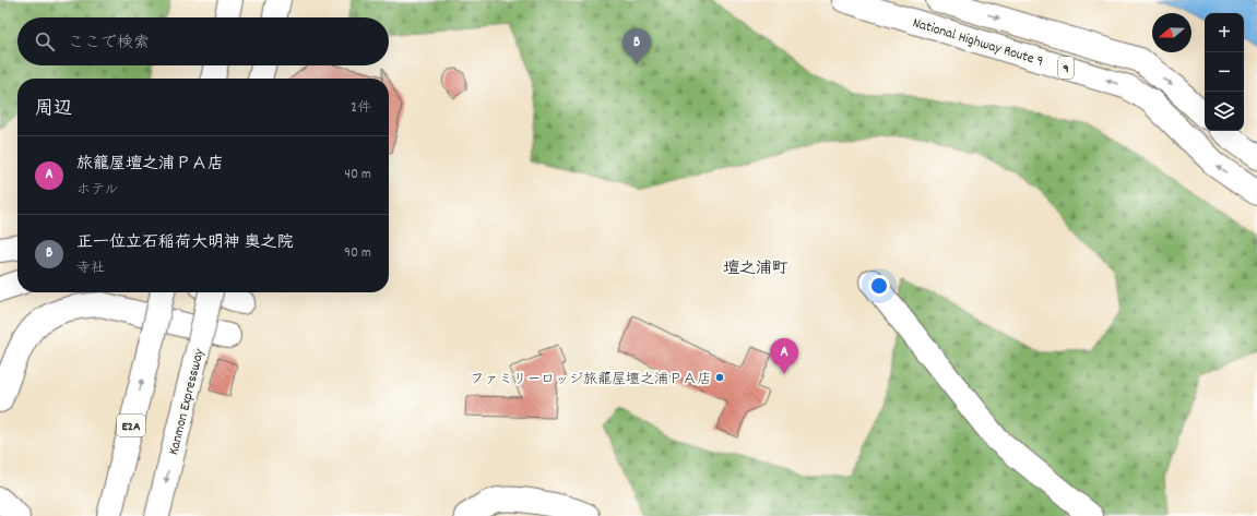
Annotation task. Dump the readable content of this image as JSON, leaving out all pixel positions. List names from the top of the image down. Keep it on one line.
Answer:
{"streets":{"main road":["National Highway Route 9","9","Kanmon Expressway","E2A"]},"districts":["壇之浦町"],"places":["ファミリーロッジ旅籠屋壇之浦ＰＡ店"],"north":"left","page":{"map_buttons":["+","−"],"search":"ここで検索","pins":["B","A"],"heading":["周辺","2件"],"list":[{"mark":"A","name":"旅籠屋壇之浦ＰＡ店","note":"ホテル","value":"40 m"},{"mark":"B","name":"正一位立石稲荷大明神 奥之院","note":"寺社","value":"90 m"}]}}
